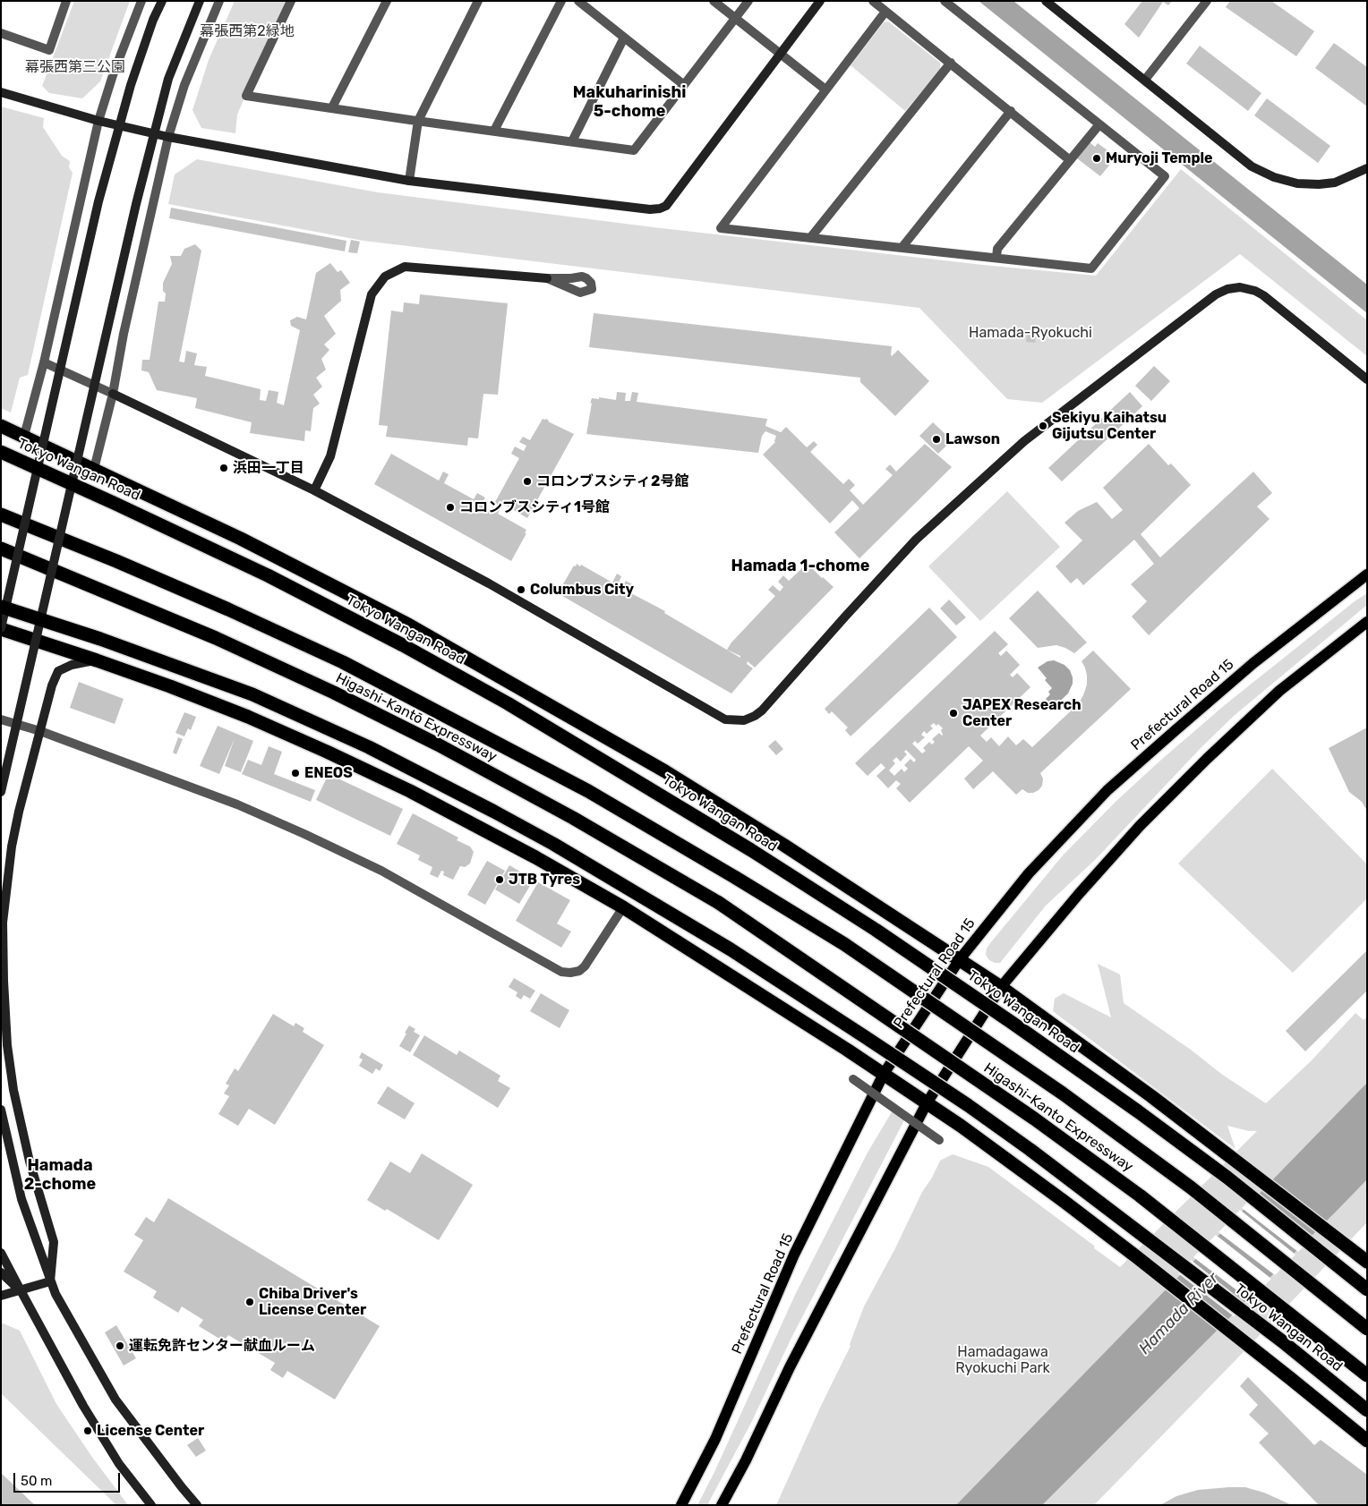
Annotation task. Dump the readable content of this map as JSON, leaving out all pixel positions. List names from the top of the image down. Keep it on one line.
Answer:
{"streets":{"highway":["Tokyo Wangan Road","Higashi-Kanto Expressway"],"main road":["Prefectural Road 15"]},"districts":["Makuharinishi 5-chome","Hamada 1-chome","Hamada 2-chome"],"water":["Hamada River"],"parks":["幕張西第2緑地","幕張西第三公園","Hamada-Ryokuchi","Hamadagawa Ryokuchi Park"],"places":["Muryoji Temple","Sekiyu Kaihatsu Gijutsu Center","Lawson","浜田一丁目","コロンブスシティ2号館","コロンブスシティ1号館","Columbus City","JAPEX Research Center","ENEOS","JTB Tyres","Chiba Driver's License Center","運転免許センター献血ルーム","License Center"],"scale_bar":"50 m"}
